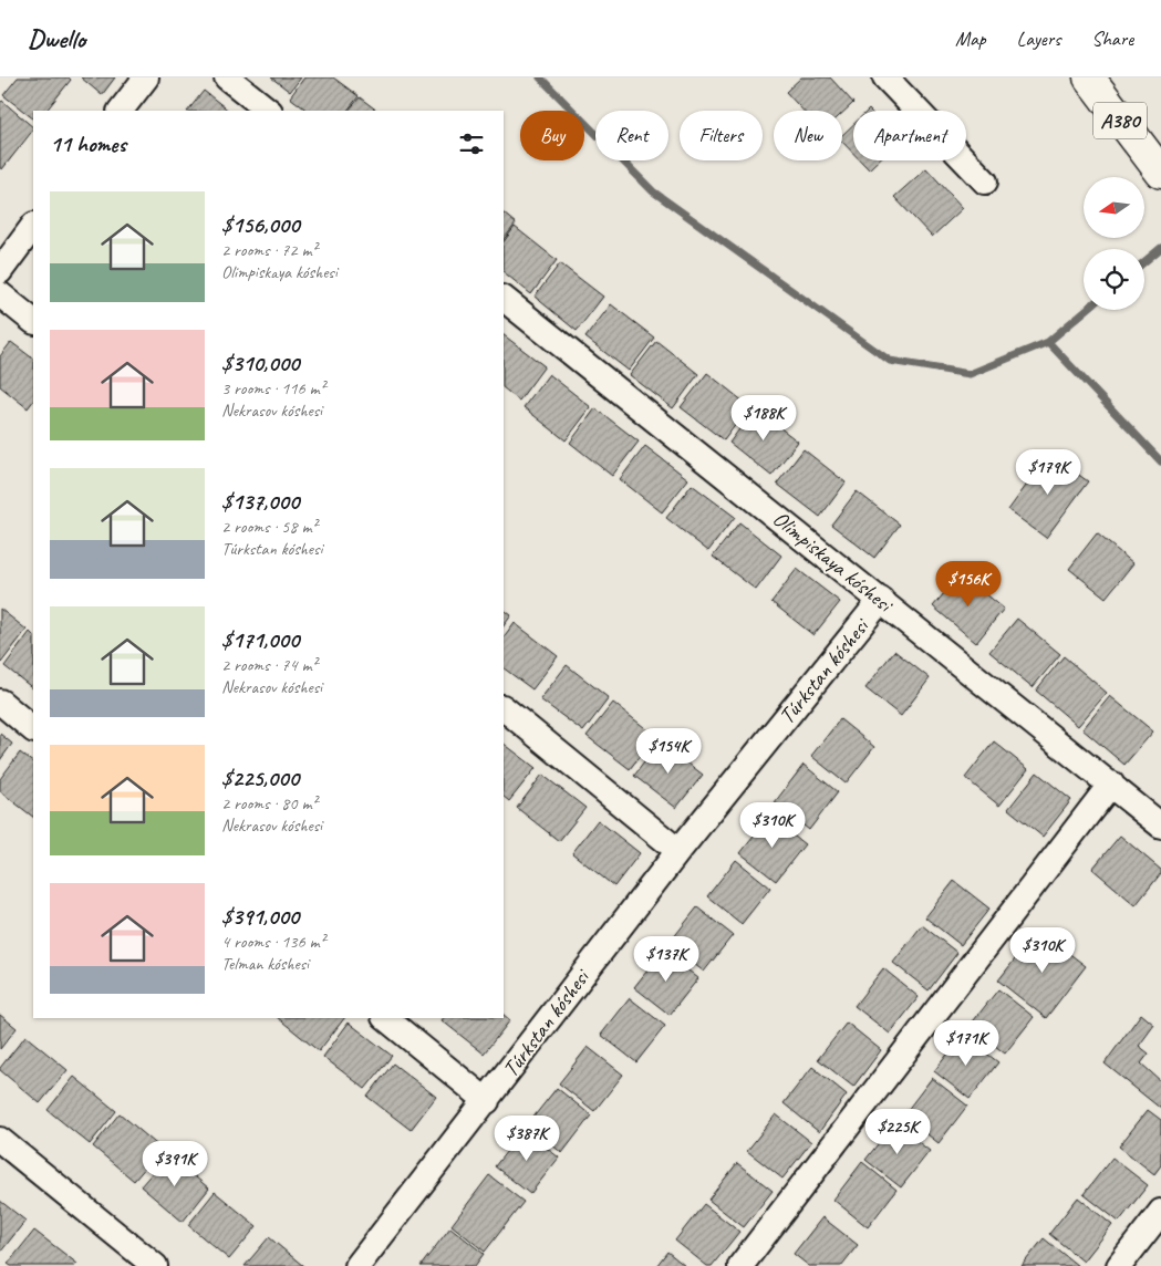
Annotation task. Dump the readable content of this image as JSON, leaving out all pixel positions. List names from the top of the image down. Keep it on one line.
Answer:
{"streets":{"highway":["A380"],"street":["Olimpiskaya kóshesi","Túrkstan kóshesi"]},"crossings":[["Olimpiskaya kóshesi","Túrkstan kóshesi"]],"north":"left","page":{"header":"Dwello","nav":["Map","Layers","Share"],"chip":["Buy","Rent","Filters","New","Apartment"],"heading":"11 homes","list":[{"name":"$156,000","note":"2 rooms · 72 m² · Olimpiskaya kóshesi"},{"name":"$310,000","note":"3 rooms · 116 m² · Nekrasov kóshesi"},{"name":"$137,000","note":"2 rooms · 58 m² · Túrkstan kóshesi"},{"name":"$171,000","note":"2 rooms · 74 m² · Nekrasov kóshesi"},{"name":"$225,000","note":"2 rooms · 80 m² · Nekrasov kóshesi"},{"name":"$391,000","note":"4 rooms · 136 m² · Telman kóshesi"}],"price":["$188K","$179K","$156K","$154K","$310K","$310K","$137K","$171K","$225K","$387K","$391K"]}}
